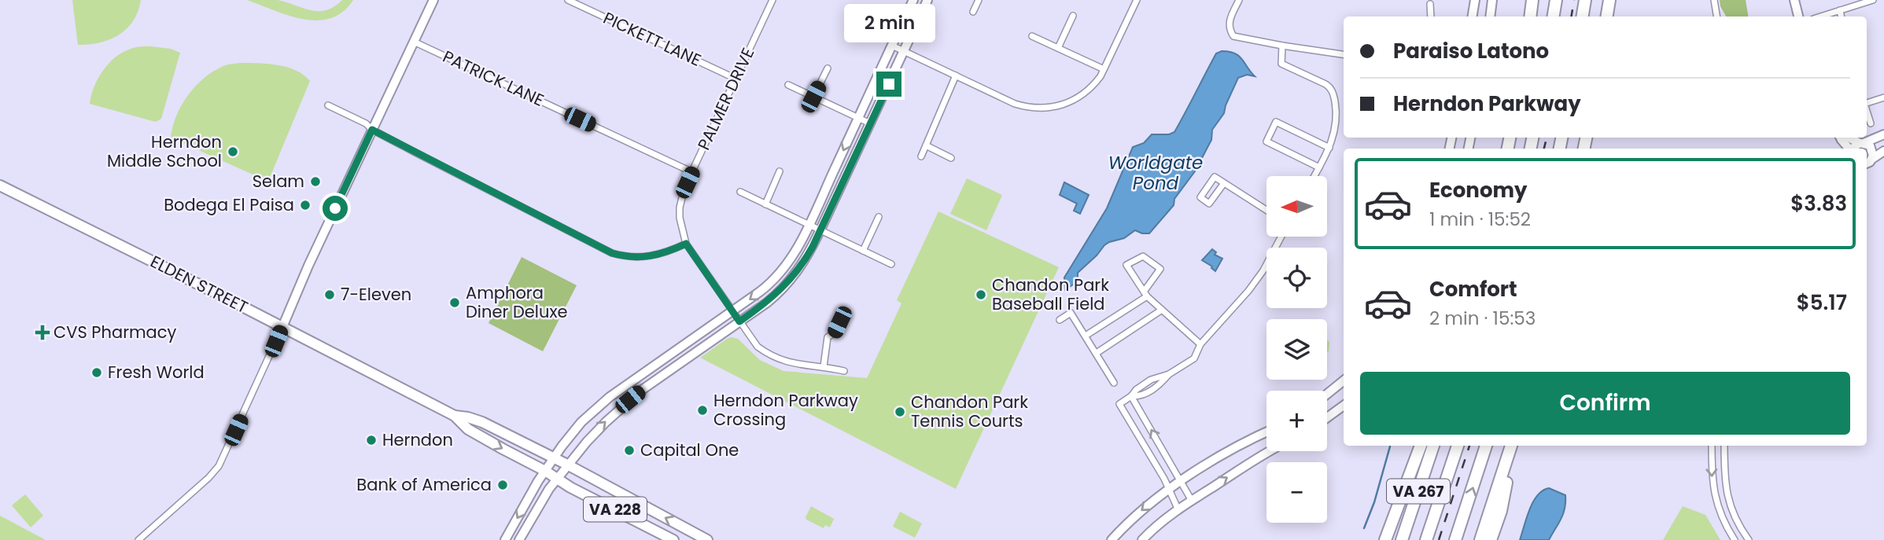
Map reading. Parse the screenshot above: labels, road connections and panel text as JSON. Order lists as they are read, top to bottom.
{
  "streets": {
    "highway": ["VA 267"],
    "main road": ["ELDEN STREET", "VA 228"],
    "street": ["PICKETT LANE", "PATRICK LANE", "PALMER DRIVE"]
  },
  "crossings": [
    ["PICKETT LANE", "PALMER DRIVE"],
    ["PATRICK LANE", "PALMER DRIVE"]
  ],
  "water": ["Worldgate Pond"],
  "places": {
    "other": [
      "Herndon Middle School",
      "Selam",
      "Bodega El Paisa",
      "7-Eleven",
      "Chandon Park Baseball Field",
      "Amphora Diner Deluxe",
      "Fresh World",
      "Herndon Parkway Crossing",
      "Chandon Park Tennis Courts",
      "Herndon",
      "Capital One",
      "Bank of America"
    ],
    "health": ["CVS Pharmacy"]
  },
  "north": "left",
  "page": {
    "bubble": "2 min",
    "banner": ["Paraiso Latono", "Herndon Parkway"],
    "list": [
      {
        "name": "Economy",
        "note": "1 min · 15:52",
        "value": "$3.83"
      },
      {
        "name": "Comfort",
        "note": "2 min · 15:53",
        "value": "$5.17"
      }
    ],
    "map_buttons": ["+", "−"],
    "buttons": "Confirm"
  }
}
